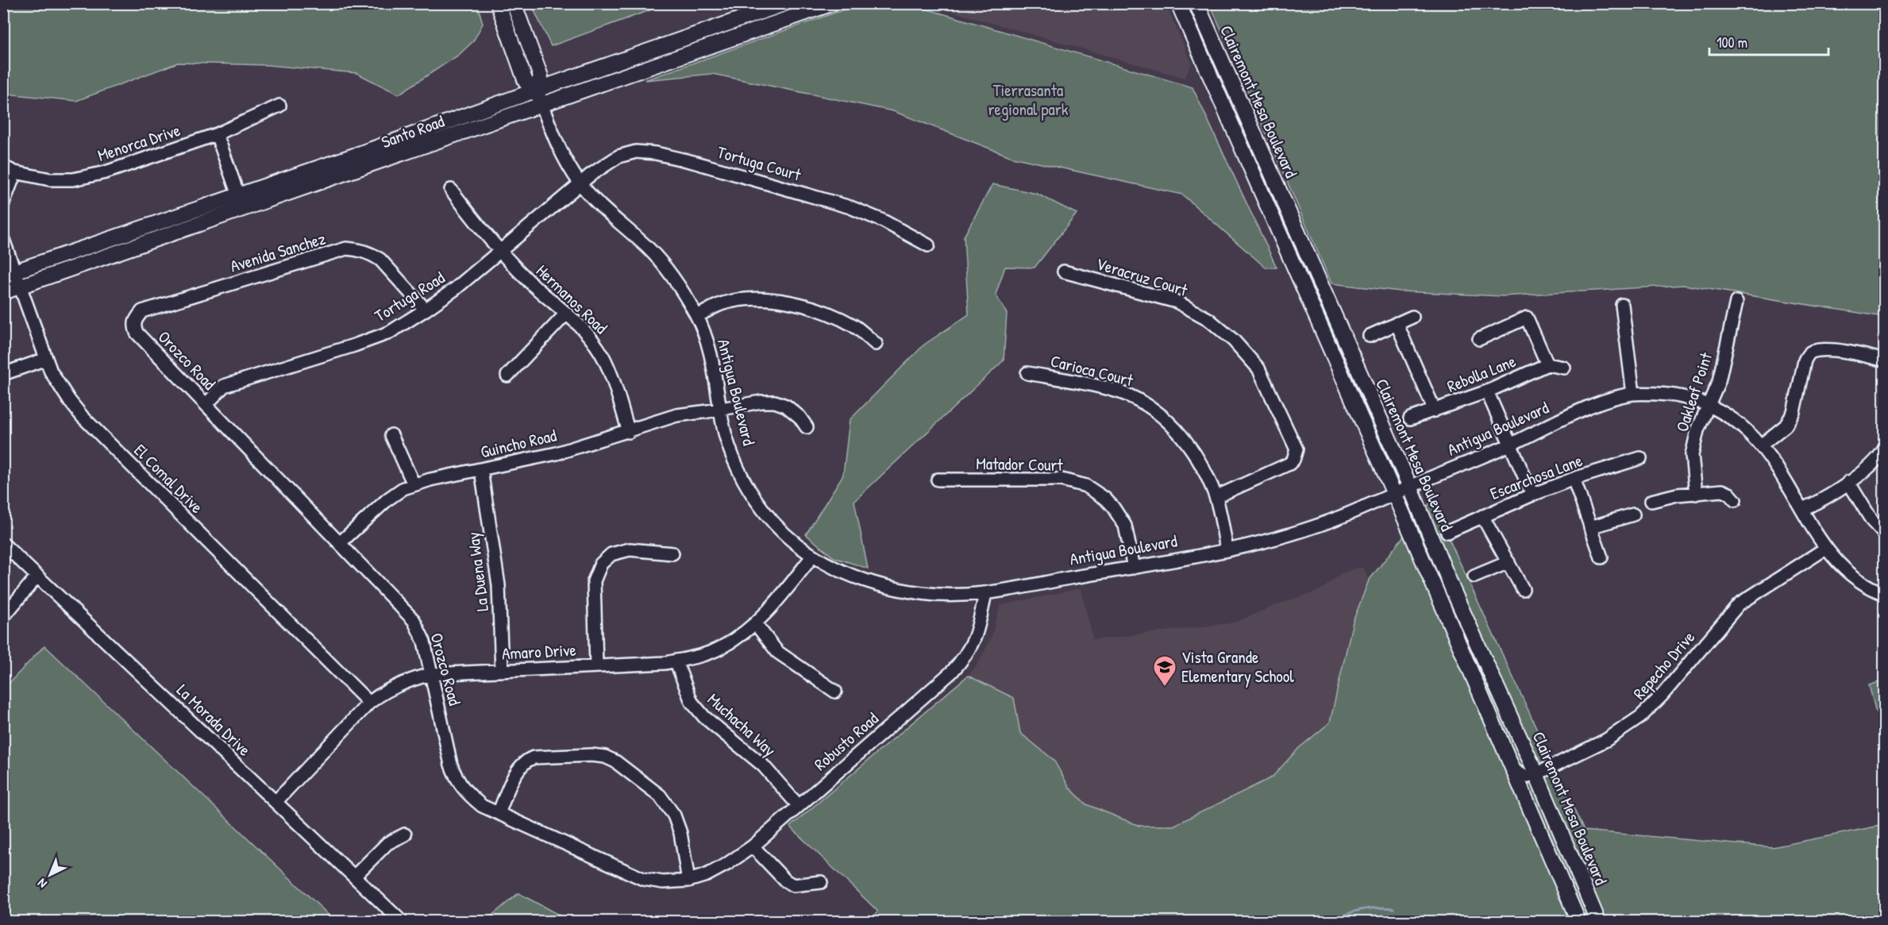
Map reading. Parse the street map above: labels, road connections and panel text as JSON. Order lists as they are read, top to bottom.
{
  "streets": {
    "main road": ["Clairemont Mesa Boulevard", "Santo Road", "Antigua Boulevard"],
    "street": [
      "Menorca Drive",
      "Tortuga Court",
      "Avenida Sanchez",
      "Veracruz Court",
      "Tortuga Road",
      "Hermanos Road",
      "Orozco Road",
      "Carioca Court",
      "Rebolla Lane",
      "Oakleaf Point",
      "Guincho Road",
      "Matador Court",
      "Escarchosa Lane",
      "El Comal Drive",
      "La Duena Way",
      "Amaro Drive",
      "Repecho Drive",
      "La Morada Drive",
      "Muchacha Way",
      "Robusto Road"
    ]
  },
  "crossings": [
    ["Clairemont Mesa Boulevard", "Antigua Boulevard"],
    ["Clairemont Mesa Boulevard", "Repecho Drive"],
    ["Santo Road", "Antigua Boulevard"],
    ["Santo Road", "El Comal Drive"],
    ["Tortuga Court", "Tortuga Road"],
    ["Tortuga Court", "Antigua Boulevard"],
    ["Avenida Sanchez", "Tortuga Road"],
    ["Avenida Sanchez", "Orozco Road"],
    ["Veracruz Court", "Carioca Court"],
    ["Tortuga Road", "Hermanos Road"],
    ["Tortuga Road", "Orozco Road"],
    ["Tortuga Road", "Antigua Boulevard"],
    ["Hermanos Road", "Guincho Road"],
    ["Orozco Road", "Guincho Road"],
    ["Orozco Road", "Amaro Drive"],
    ["Orozco Road", "Robusto Road"],
    ["Carioca Court", "Antigua Boulevard"],
    ["Antigua Boulevard", "Oakleaf Point"],
    ["Antigua Boulevard", "Guincho Road"],
    ["Antigua Boulevard", "Matador Court"],
    ["Antigua Boulevard", "Amaro Drive"],
    ["Antigua Boulevard", "Repecho Drive"],
    ["Antigua Boulevard", "Robusto Road"],
    ["Guincho Road", "La Duena Way"],
    ["El Comal Drive", "Amaro Drive"],
    ["La Duena Way", "Amaro Drive"],
    ["Amaro Drive", "La Morada Drive"],
    ["Amaro Drive", "Muchacha Way"],
    ["Muchacha Way", "Robusto Road"]
  ],
  "parks": ["Tierrasanta regional park"],
  "places": {
    "school or university": ["Vista Grande Elementary School"]
  },
  "scale_bar": "100 m",
  "north": "bottom left"
}
